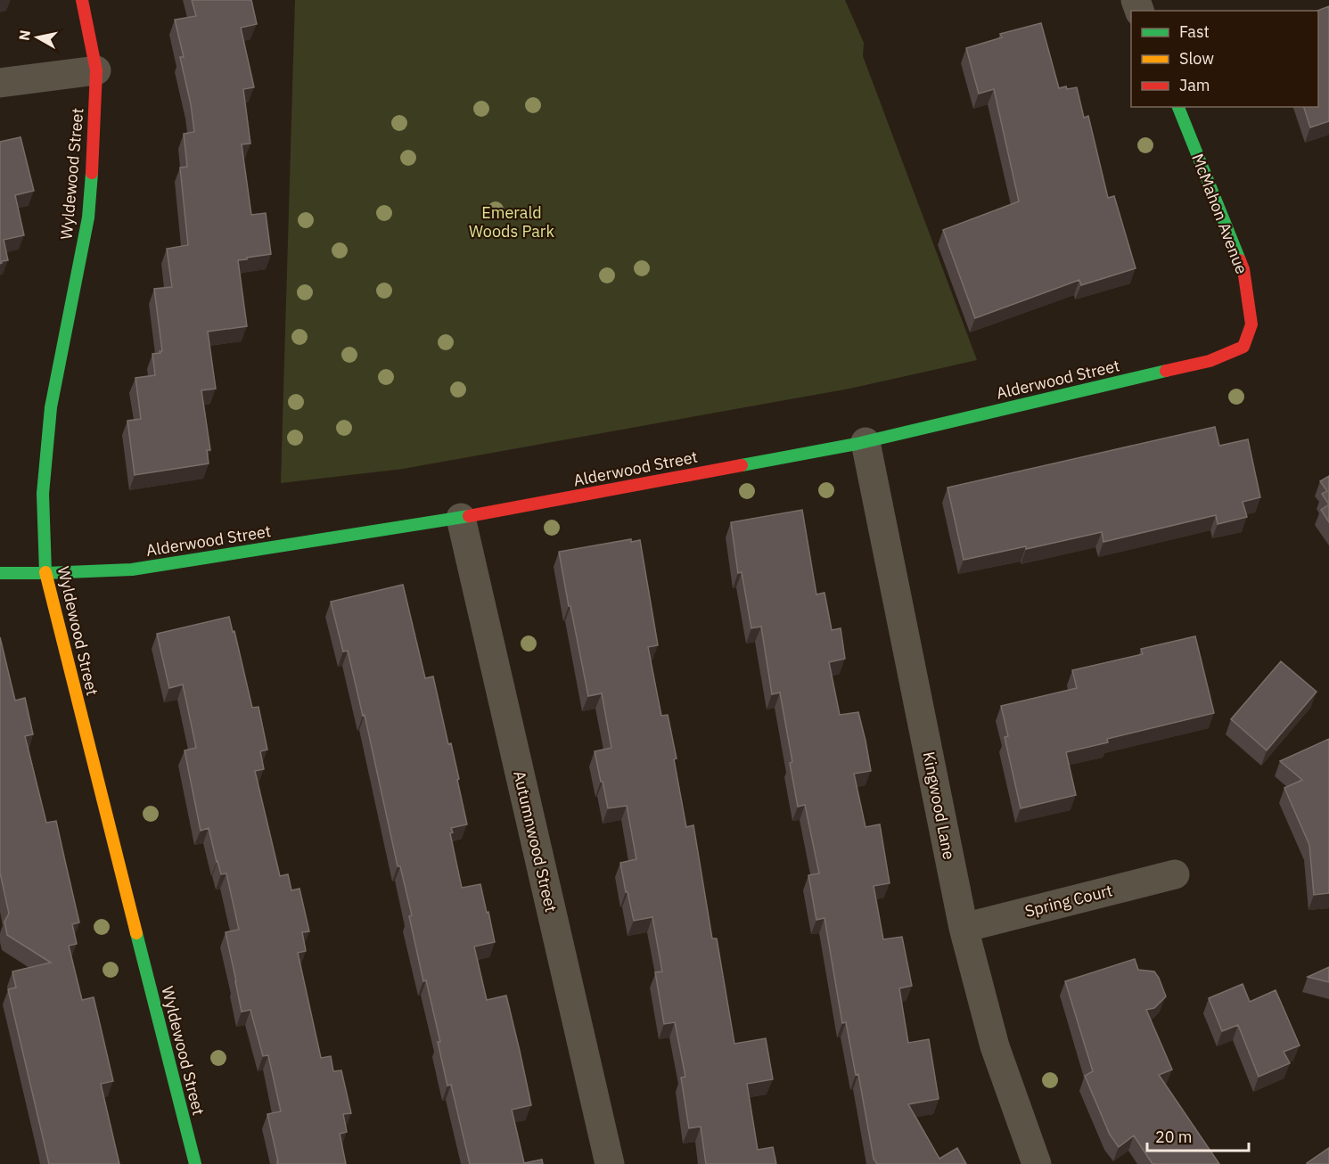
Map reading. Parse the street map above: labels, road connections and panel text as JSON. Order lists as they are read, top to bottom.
{
  "streets": {
    "street": [
      "Wyldewood Street",
      "McMahon Avenue",
      "Alderwood Street",
      "Kingwood Lane",
      "Autumnwood Street",
      "Spring Court"
    ]
  },
  "crossings": [
    ["Wyldewood Street", "Alderwood Street"],
    ["McMahon Avenue", "Alderwood Street"],
    ["Alderwood Street", "Kingwood Lane"],
    ["Alderwood Street", "Autumnwood Street"],
    ["Kingwood Lane", "Spring Court"]
  ],
  "parks": ["Emerald Woods Park"],
  "legend": ["Fast", "Slow", "Jam"],
  "scale_bar": "20 m",
  "north": "left"
}
